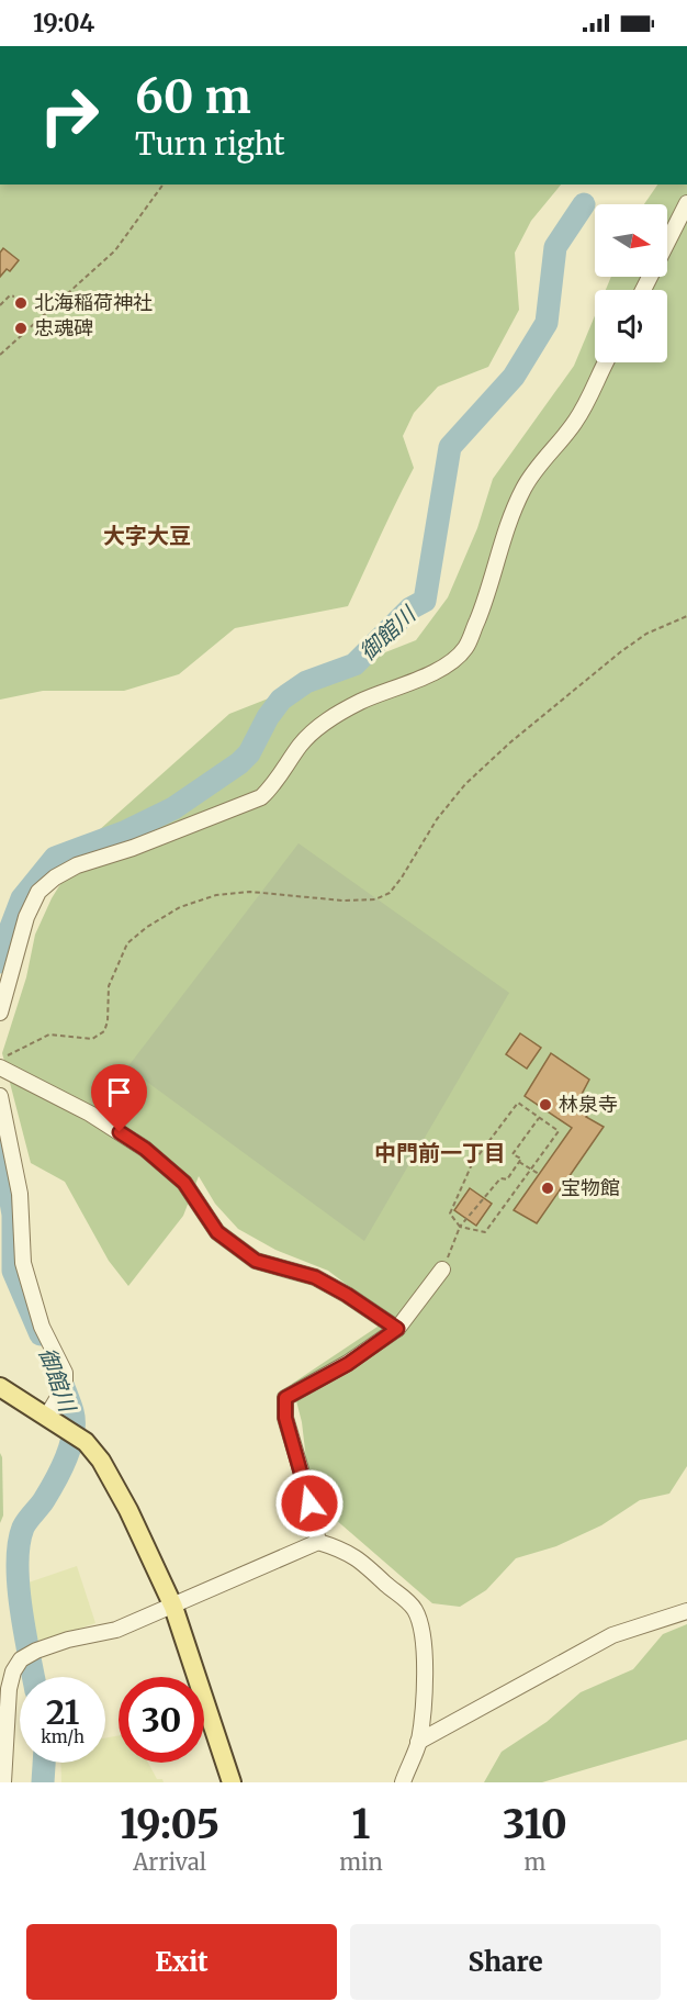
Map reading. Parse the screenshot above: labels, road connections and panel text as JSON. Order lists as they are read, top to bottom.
{
  "districts": ["大字大豆", "中門前一丁目"],
  "water": ["御館川"],
  "places": [
    "北海稲荷神社",
    "忠魂碑",
    "林泉寺",
    "宝物館"
  ],
  "north": "right",
  "page": {
    "status": "19:04",
    "turn": ["60 m", "Turn right"],
    "speed": "21 km/h",
    "limit": "30",
    "eta": [
      "19:05",
      "Arrival",
      "1",
      "min",
      "310",
      "m"
    ],
    "buttons": ["Exit", "Share"]
  }
}
